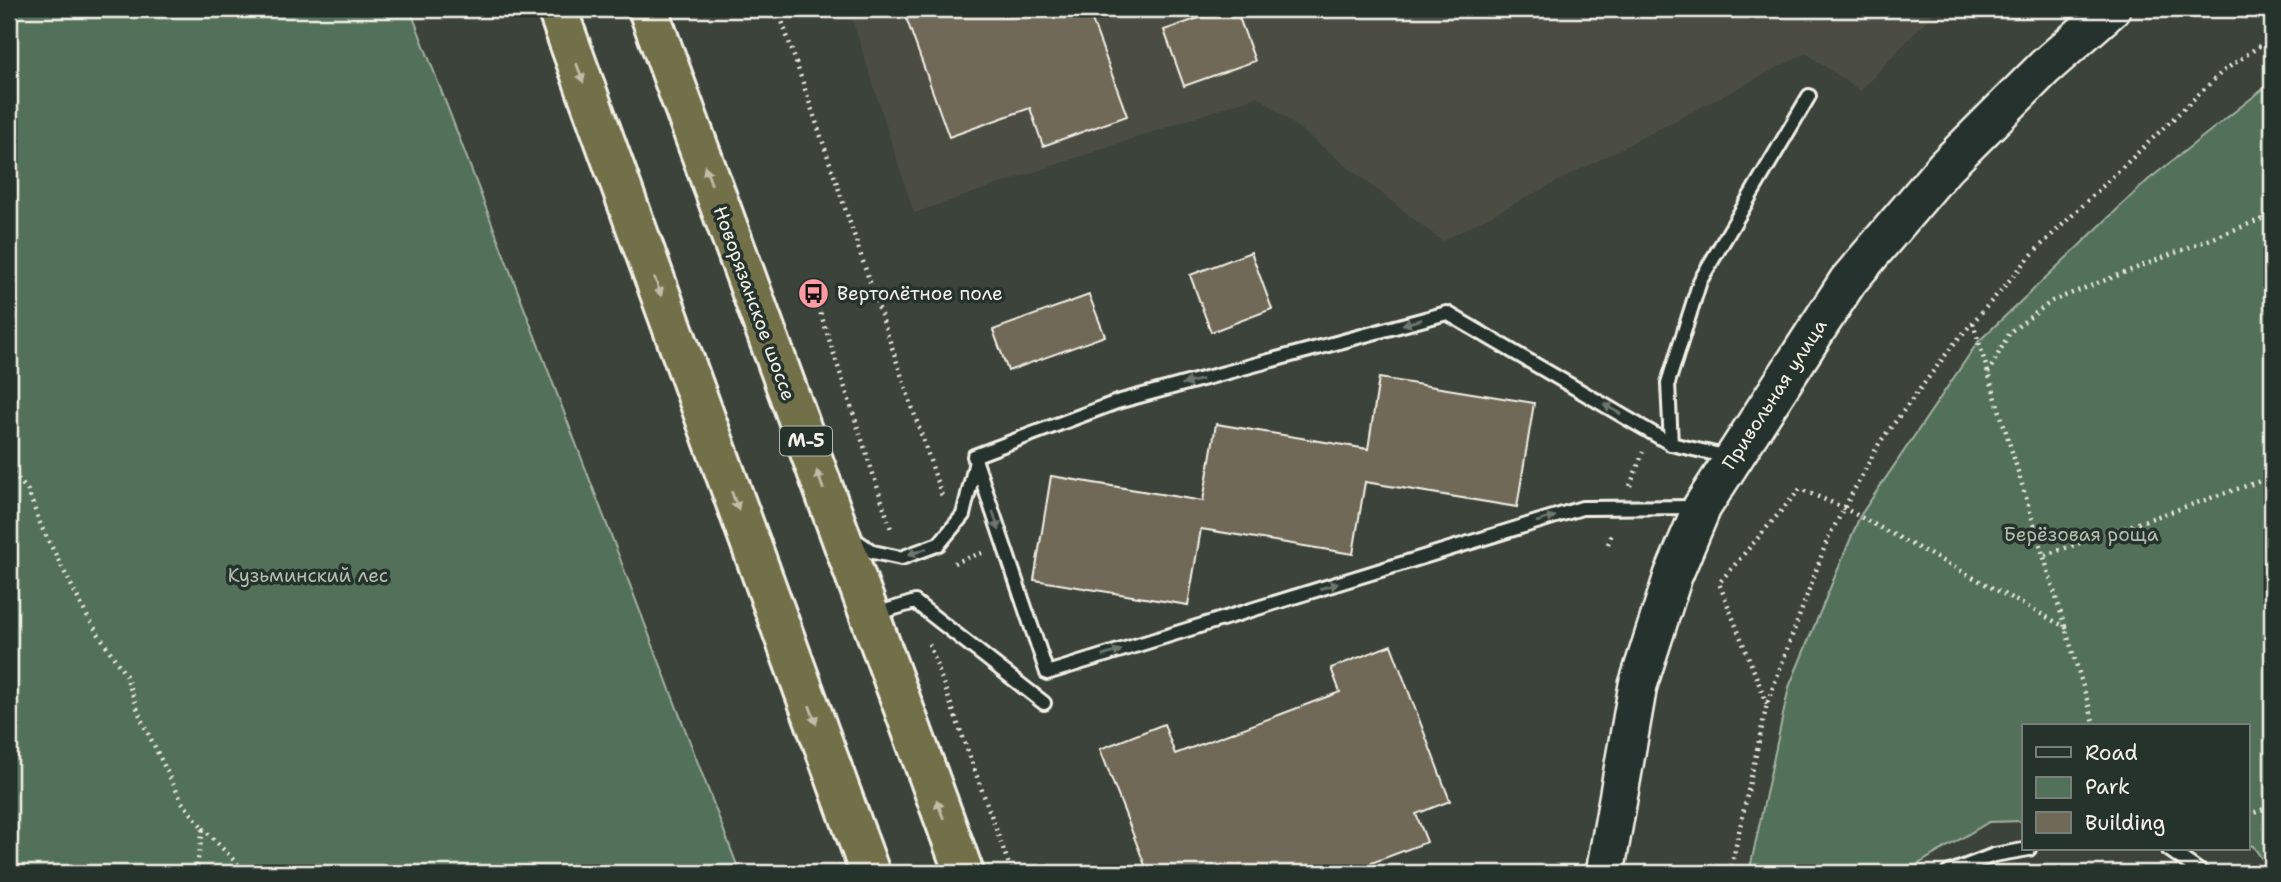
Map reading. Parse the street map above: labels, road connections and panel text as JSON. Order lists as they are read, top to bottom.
{
  "streets": {
    "highway": ["Новорязанское шоссе", "М-5"],
    "main road": ["Привольная улица"]
  },
  "parks": ["Берёзовая роща", "Кузьминский лес"],
  "places": {
    "bus stop": ["Вертолётное поле"]
  },
  "legend": ["Road", "Park", "Building"]
}
